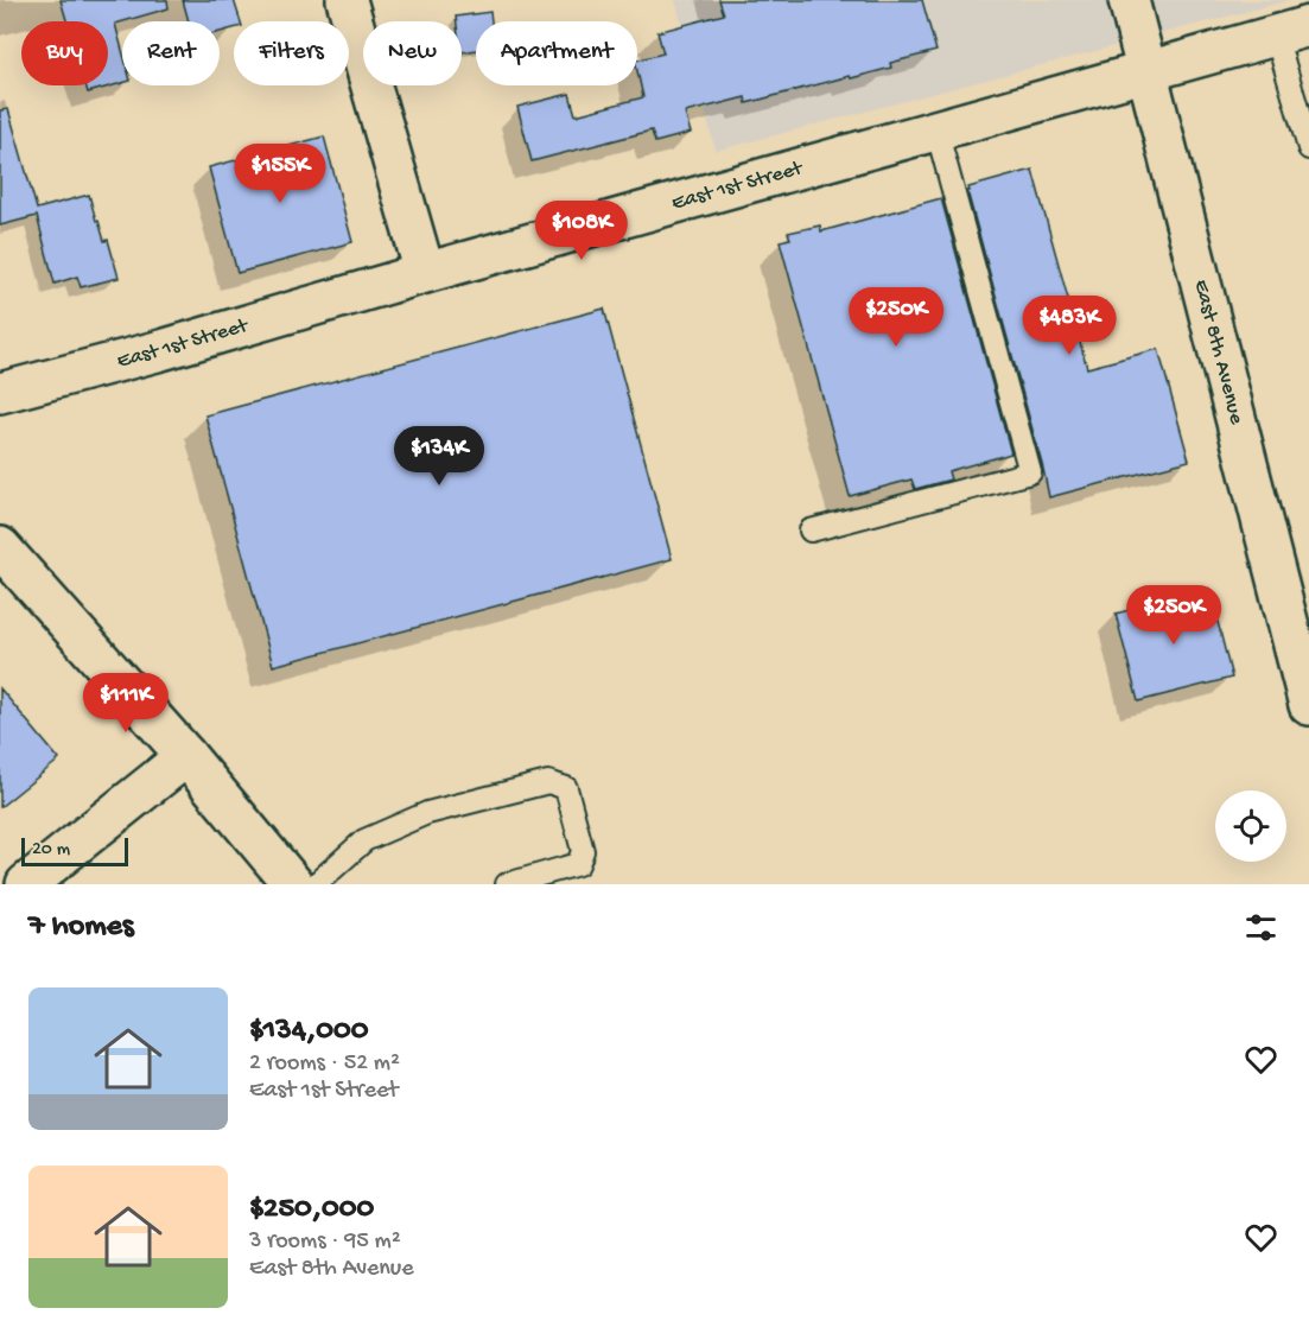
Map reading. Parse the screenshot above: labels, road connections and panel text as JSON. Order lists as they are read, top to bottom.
{
  "streets": {
    "street": ["East 1st Street", "East 8th Avenue"]
  },
  "crossings": [
    ["East 1st Street", "East 8th Avenue"]
  ],
  "scale_bar": "20 m",
  "page": {
    "chip": [
      "Buy",
      "Rent",
      "Filters",
      "New",
      "Apartment"
    ],
    "price": [
      "$155K",
      "$108K",
      "$250K",
      "$483K",
      "$134K",
      "$250K",
      "$111K"
    ],
    "scale": "20 m",
    "heading": "7 homes",
    "list": [
      {
        "name": "$134,000",
        "note": "2 rooms · 52 m² · East 1st Street"
      },
      {
        "name": "$250,000",
        "note": "3 rooms · 95 m² · East 8th Avenue"
      }
    ]
  }
}
